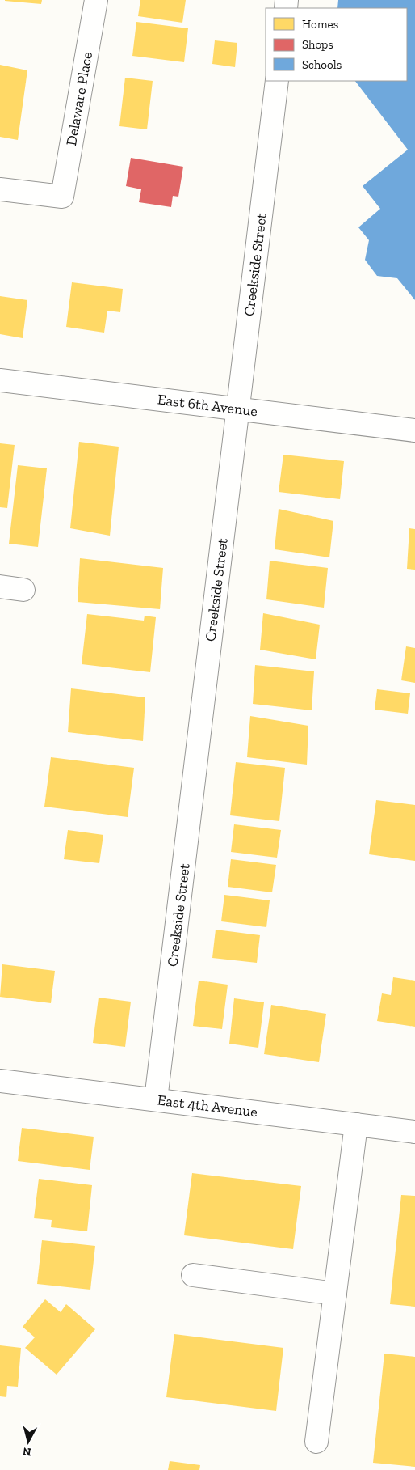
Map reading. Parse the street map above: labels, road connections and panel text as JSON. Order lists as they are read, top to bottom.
{
  "streets": {
    "street": [
      "Delaware Place",
      "Creekside Street",
      "East 6th Avenue",
      "East 4th Avenue"
    ]
  },
  "crossings": [
    ["Creekside Street", "East 6th Avenue"],
    ["Creekside Street", "East 4th Avenue"]
  ],
  "legend": ["Homes", "Shops", "Schools"],
  "north": "bottom"
}
